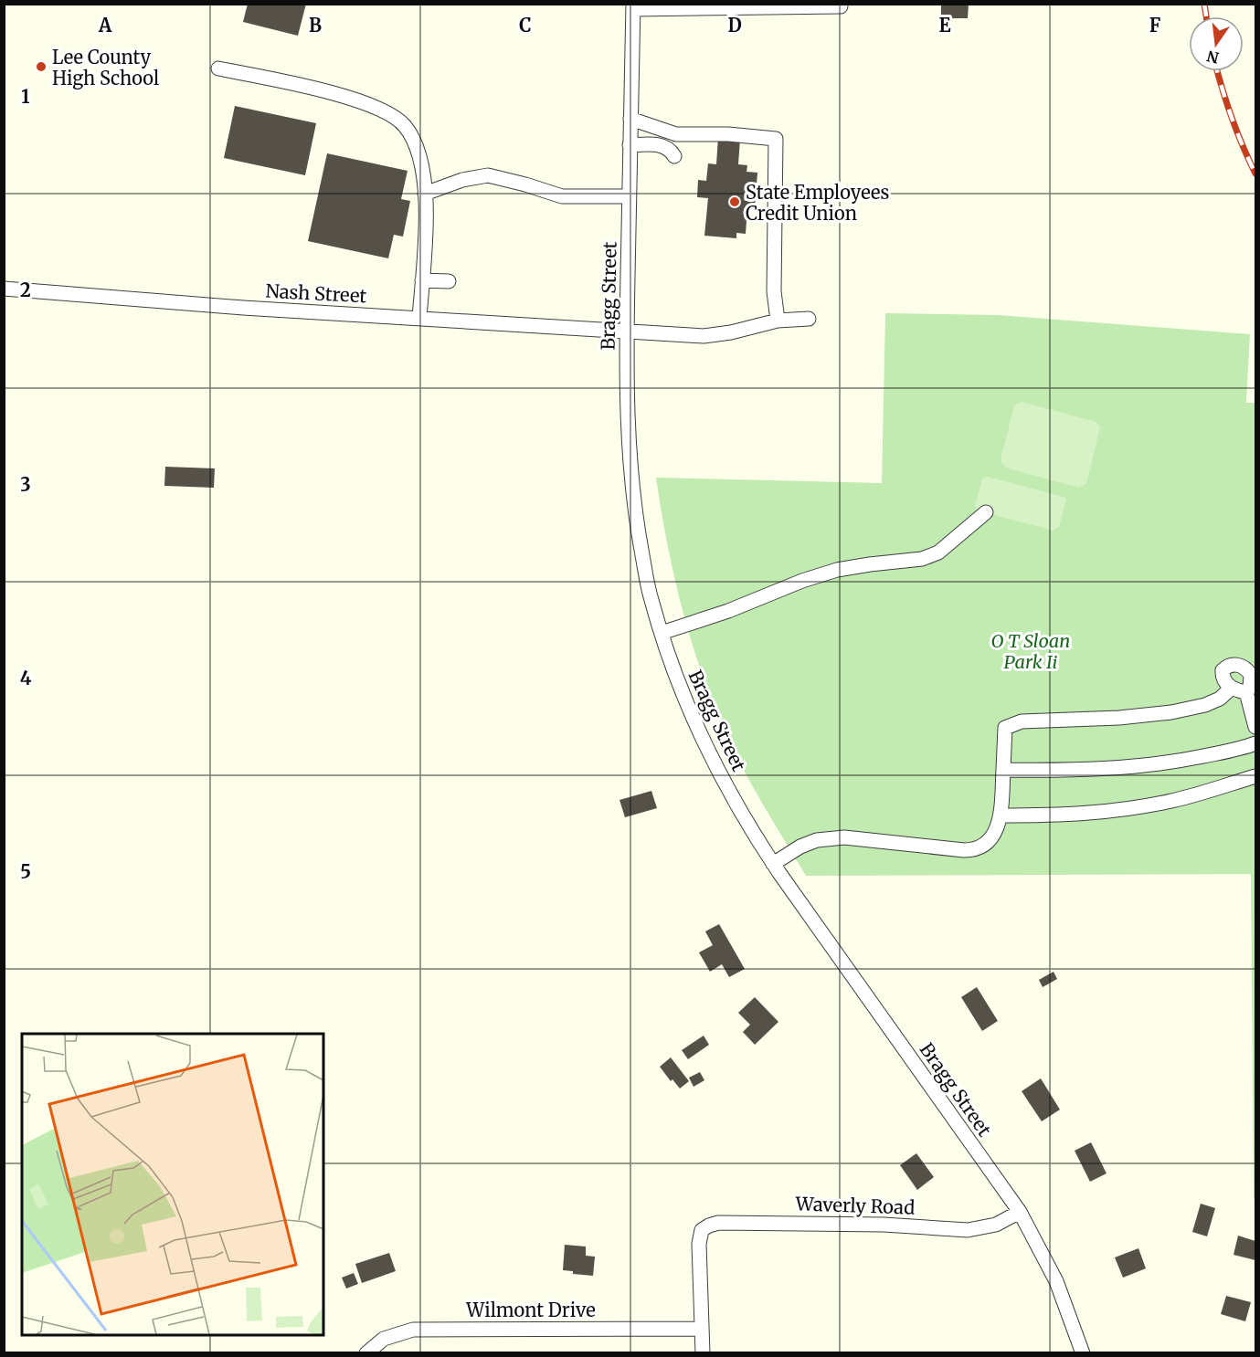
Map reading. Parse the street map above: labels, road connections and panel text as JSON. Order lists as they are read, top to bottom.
{
  "streets": {
    "street": [
      "Nash Street",
      "Bragg Street",
      "Waverly Road",
      "Wilmont Drive"
    ]
  },
  "crossings": [
    ["Nash Street", "Bragg Street"],
    ["Bragg Street", "Waverly Road"],
    ["Waverly Road", "Wilmont Drive"]
  ],
  "parks": ["O T Sloan Park Ii"],
  "places": ["Lee County High School", "State Employees Credit Union"],
  "north": "bottom",
  "grid": {
    "columns": [
      "A",
      "B",
      "C",
      "D",
      "E",
      "F"
    ],
    "rows": [
      "1",
      "2",
      "3",
      "4",
      "5"
    ]
  }
}
